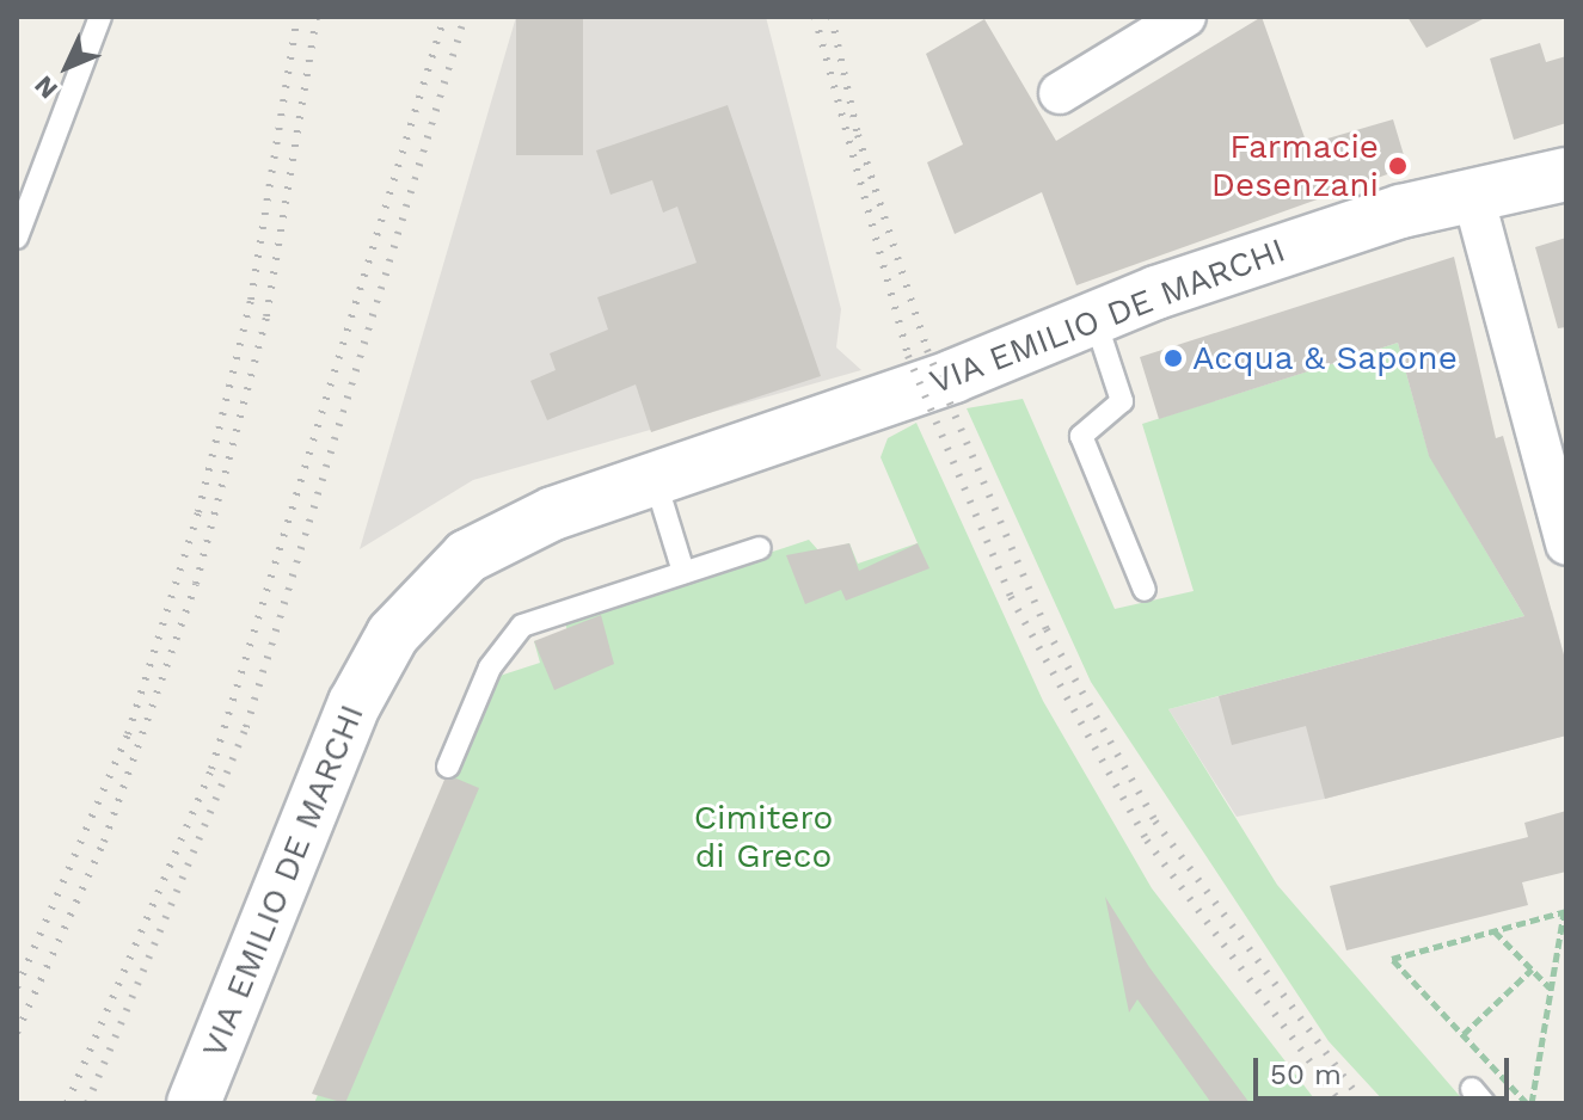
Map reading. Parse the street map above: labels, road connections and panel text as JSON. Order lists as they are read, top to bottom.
{
  "streets": {
    "street": ["VIA EMILIO DE MARCHI"]
  },
  "parks": ["Cimitero di Greco"],
  "places": ["Farmacie Desenzani", "Acqua & Sapone"],
  "scale_bar": "50 m",
  "north": "bottom left"
}
